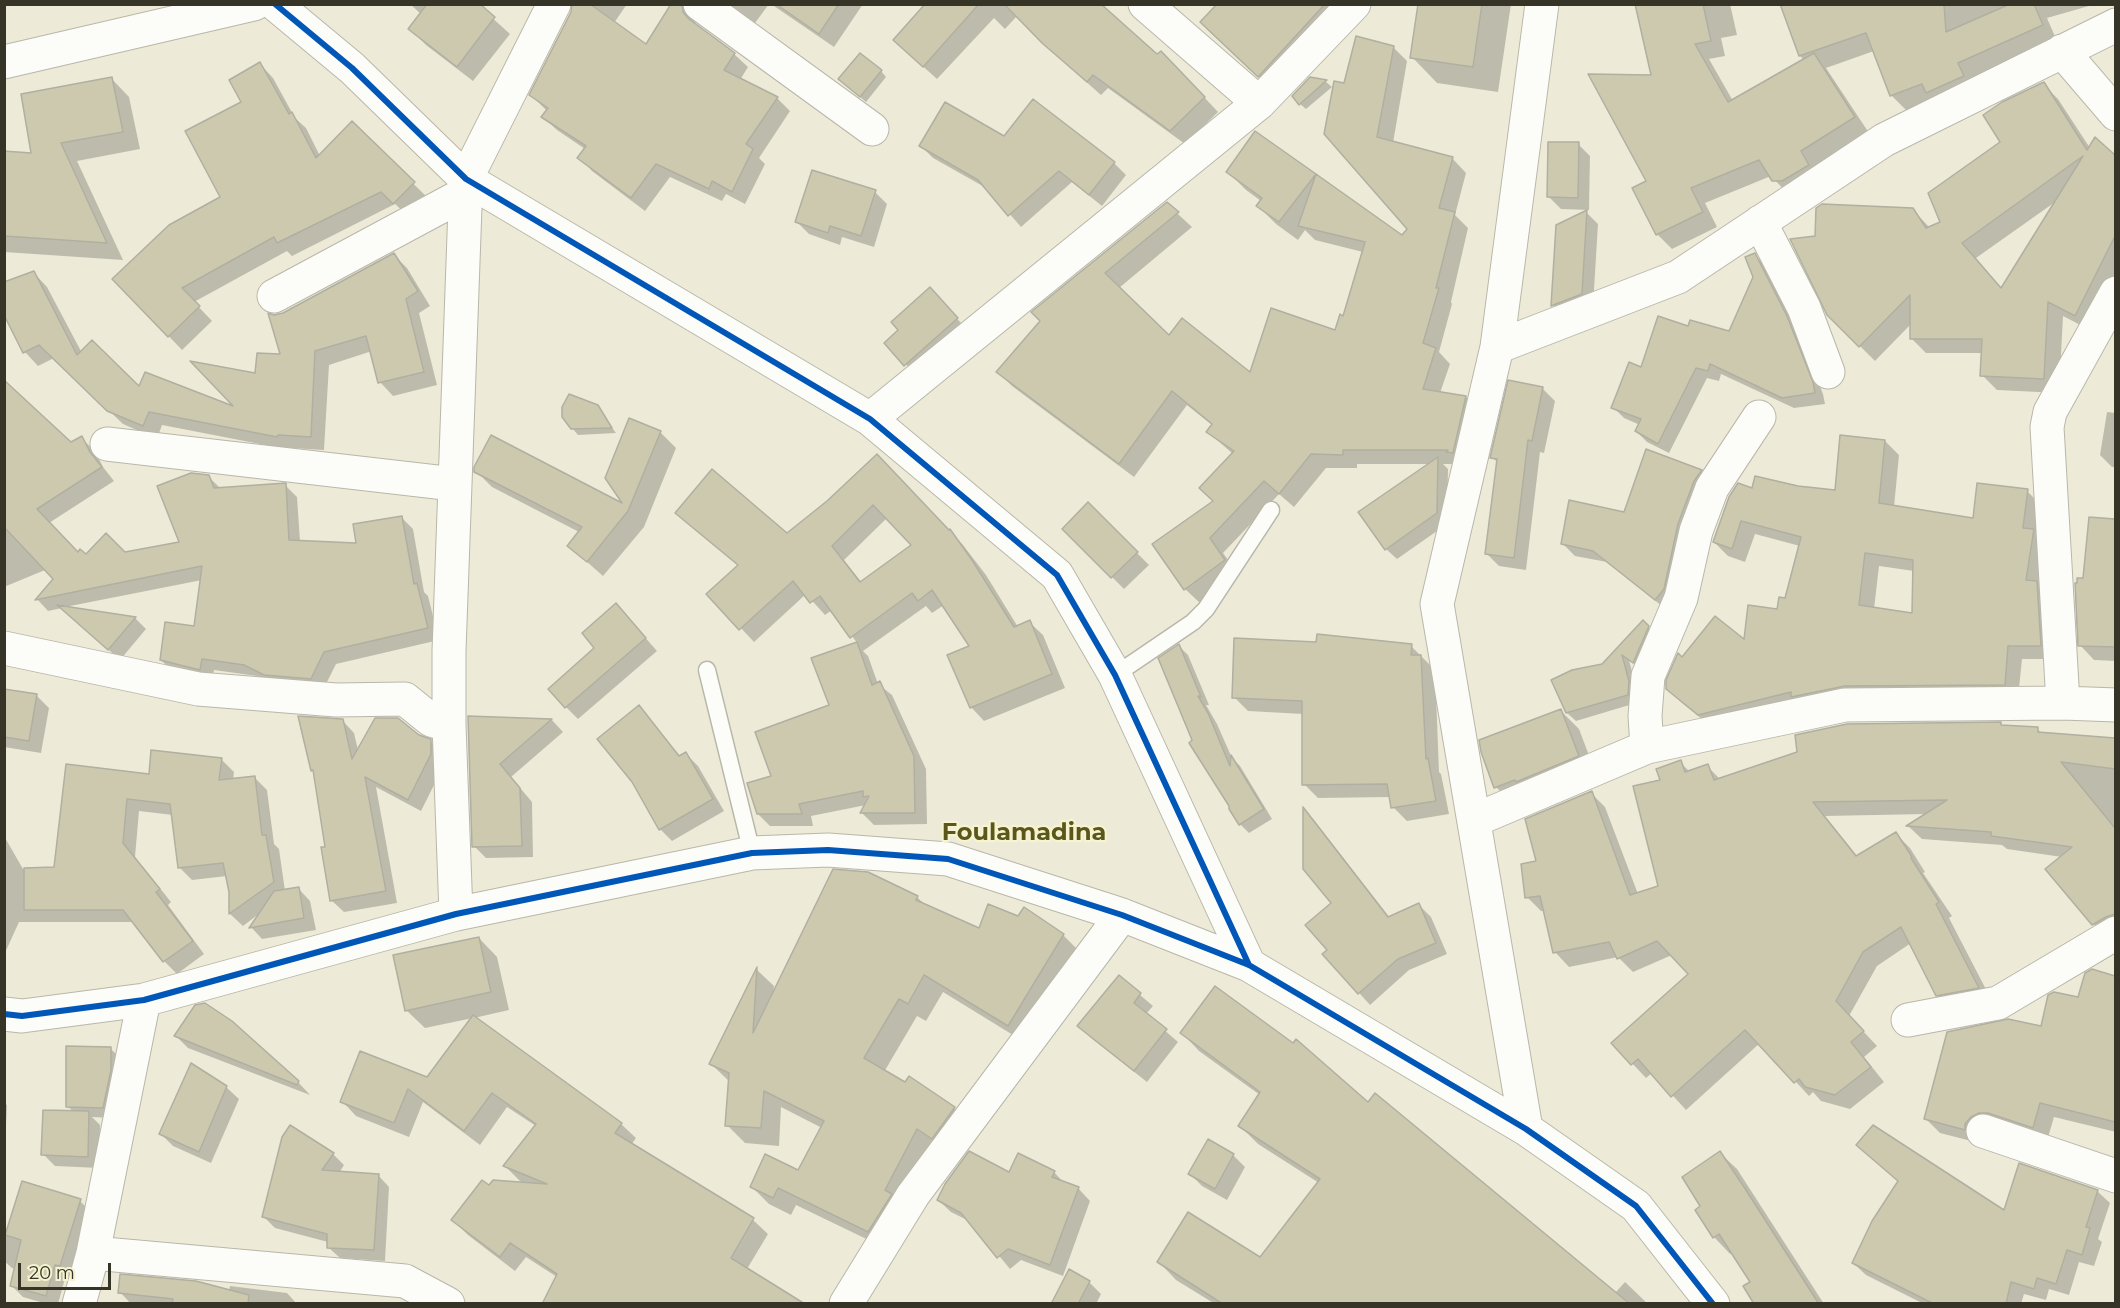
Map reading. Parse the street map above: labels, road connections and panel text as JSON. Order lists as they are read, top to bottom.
{
  "districts": ["Foulamadina"],
  "scale_bar": "20 m"
}
